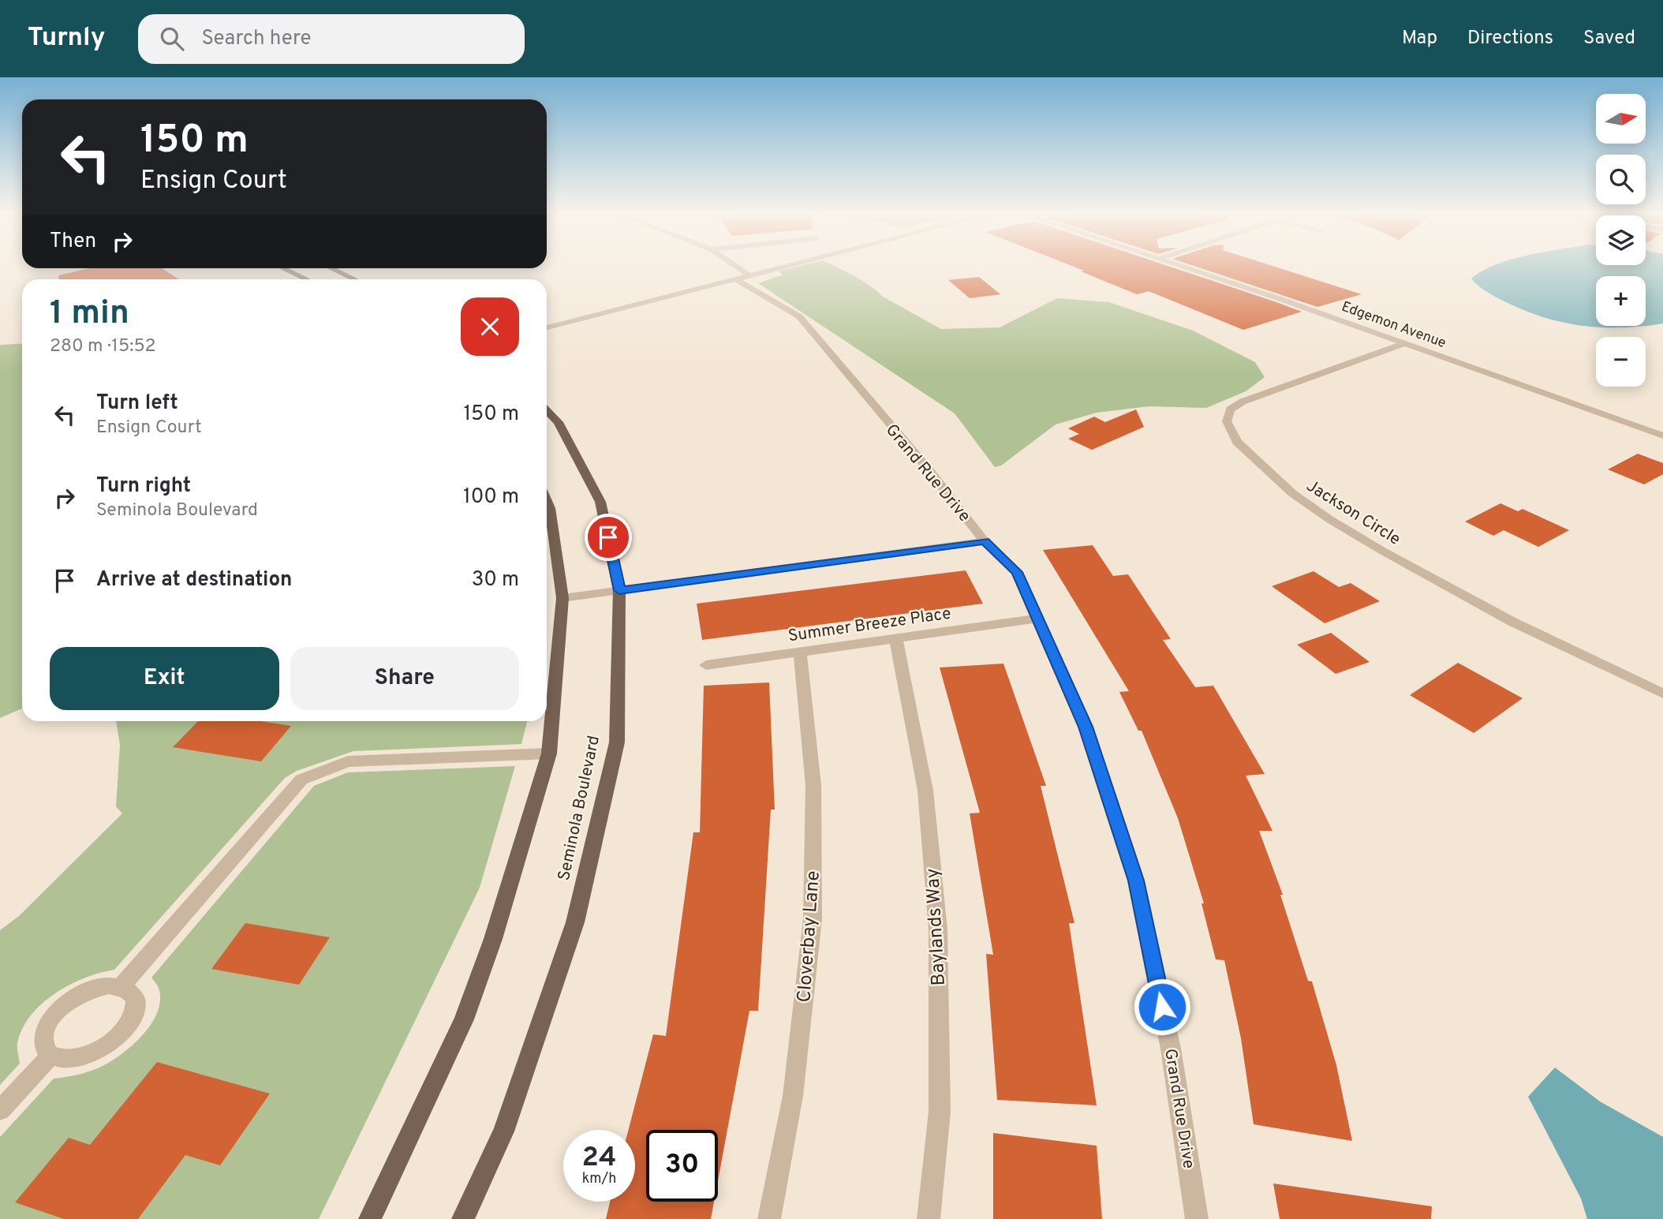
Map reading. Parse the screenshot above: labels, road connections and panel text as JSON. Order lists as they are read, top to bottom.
{
  "streets": {
    "main road": ["Seminola Boulevard"],
    "street": [
      "Edgemon Avenue",
      "Grand Rue Drive",
      "Jackson Circle",
      "Summer Breeze Place",
      "Baylands Way",
      "Cloverbay Lane"
    ]
  },
  "crossings": [
    ["Edgemon Avenue", "Jackson Circle"],
    ["Grand Rue Drive", "Summer Breeze Place"],
    ["Summer Breeze Place", "Baylands Way"],
    ["Summer Breeze Place", "Cloverbay Lane"]
  ],
  "north": "right",
  "page": {
    "header": "Turnly",
    "search": "Search here",
    "nav": ["Map", "Directions", "Saved"],
    "map_buttons": ["+", "−"],
    "turn": ["150 m", "Ensign Court"],
    "then": "Then",
    "heading": ["1 min", "280 m · 15:52"],
    "list": [
      {
        "name": "Turn left",
        "note": "Ensign Court",
        "value": "150 m"
      },
      {
        "name": "Turn right",
        "note": "Seminola Boulevard",
        "value": "100 m"
      },
      {
        "name": "Arrive at destination",
        "value": "30 m"
      }
    ],
    "buttons": ["Exit", "Share"],
    "speed": "24 km/h",
    "limit": "30"
  }
}
